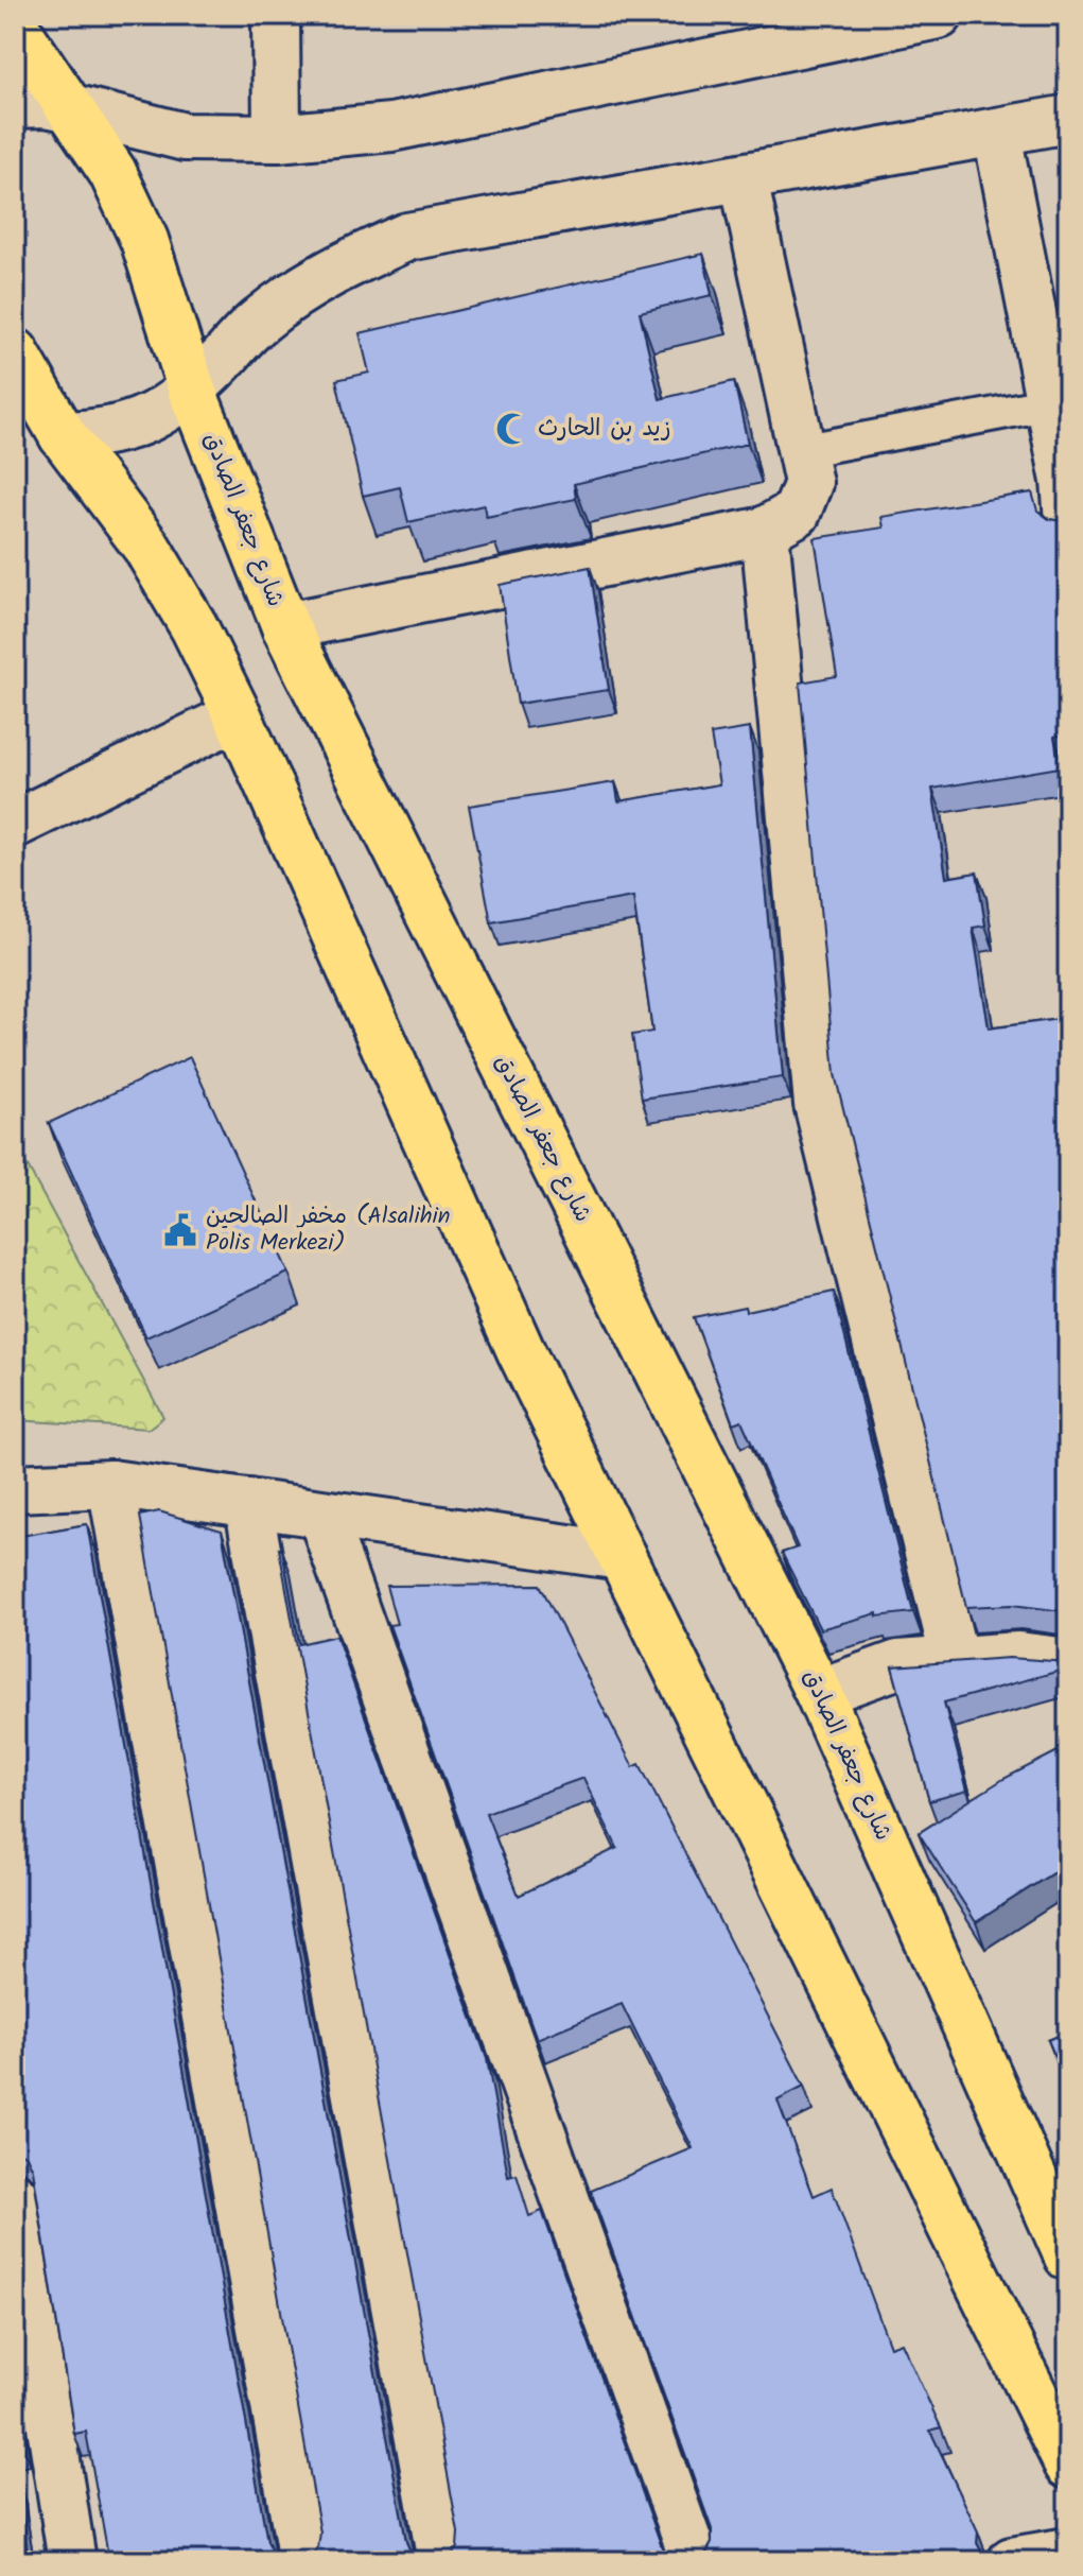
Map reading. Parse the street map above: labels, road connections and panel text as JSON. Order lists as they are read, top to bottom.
{
  "streets": {
    "main road": ["شارع جعفر الصادق"]
  },
  "places": {
    "mosque": ["زيد بن الحارث"],
    "public building": ["مخفر الصالحين (Alsalihin Polis Merkezi)"]
  }
}
